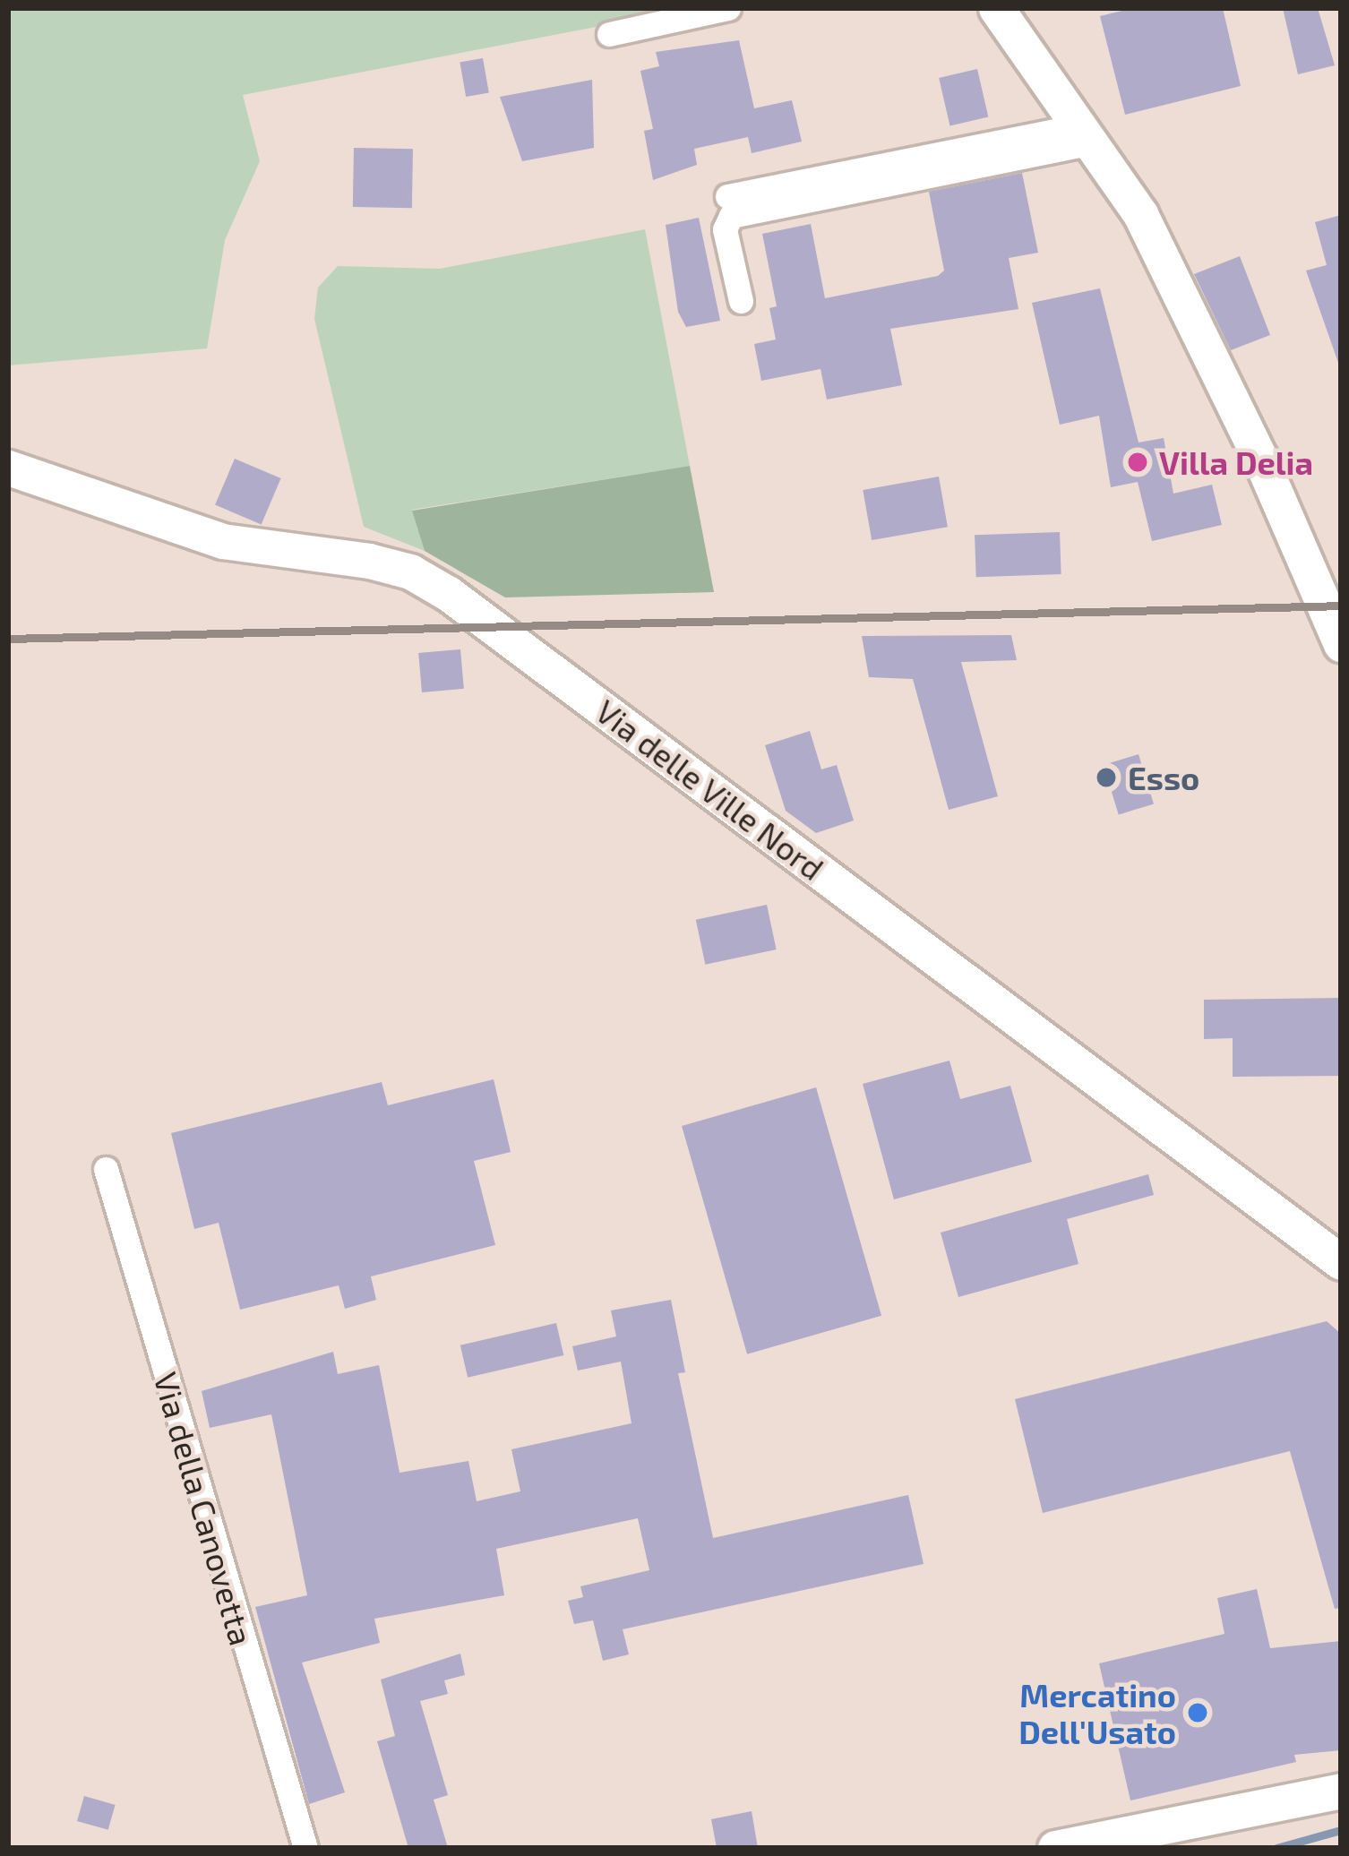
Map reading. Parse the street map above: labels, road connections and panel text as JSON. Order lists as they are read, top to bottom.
{
  "streets": {
    "street": ["Via delle Ville Nord", "Via della Canovetta"]
  },
  "places": ["Villa Delia", "Esso", "Mercatino Dell'Usato"]
}
